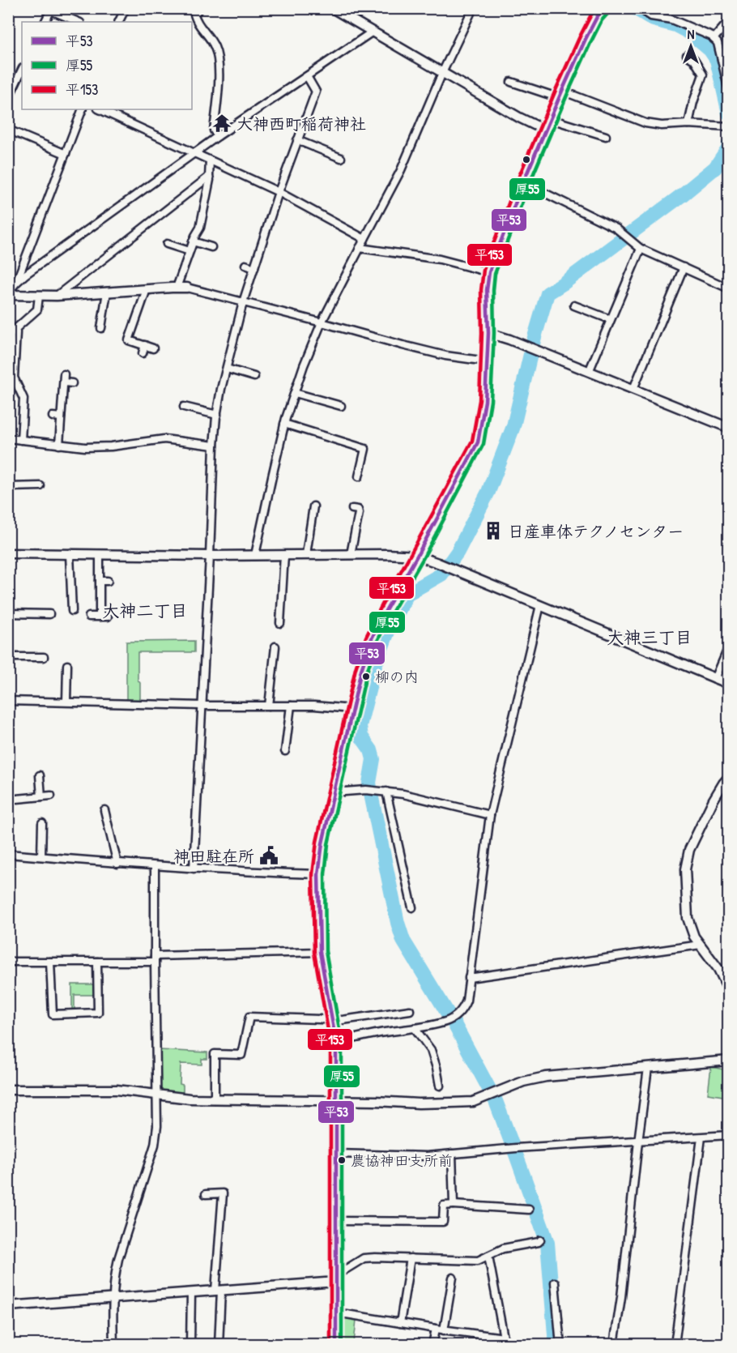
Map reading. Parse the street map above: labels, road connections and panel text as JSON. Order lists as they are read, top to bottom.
{
  "districts": ["大神二丁目", "大神三丁目"],
  "places": {
    "temple": ["大神西町稲荷神社"],
    "building": ["日産車体テクノセンター"],
    "other": ["柳の内", "農協神田支所前"],
    "public building": ["神田駐在所"]
  },
  "lines": ["transit line 平53", "transit line 平153", "transit line 厚55"],
  "legend": ["平53", "厚55", "平153"],
  "north": "top"
}
